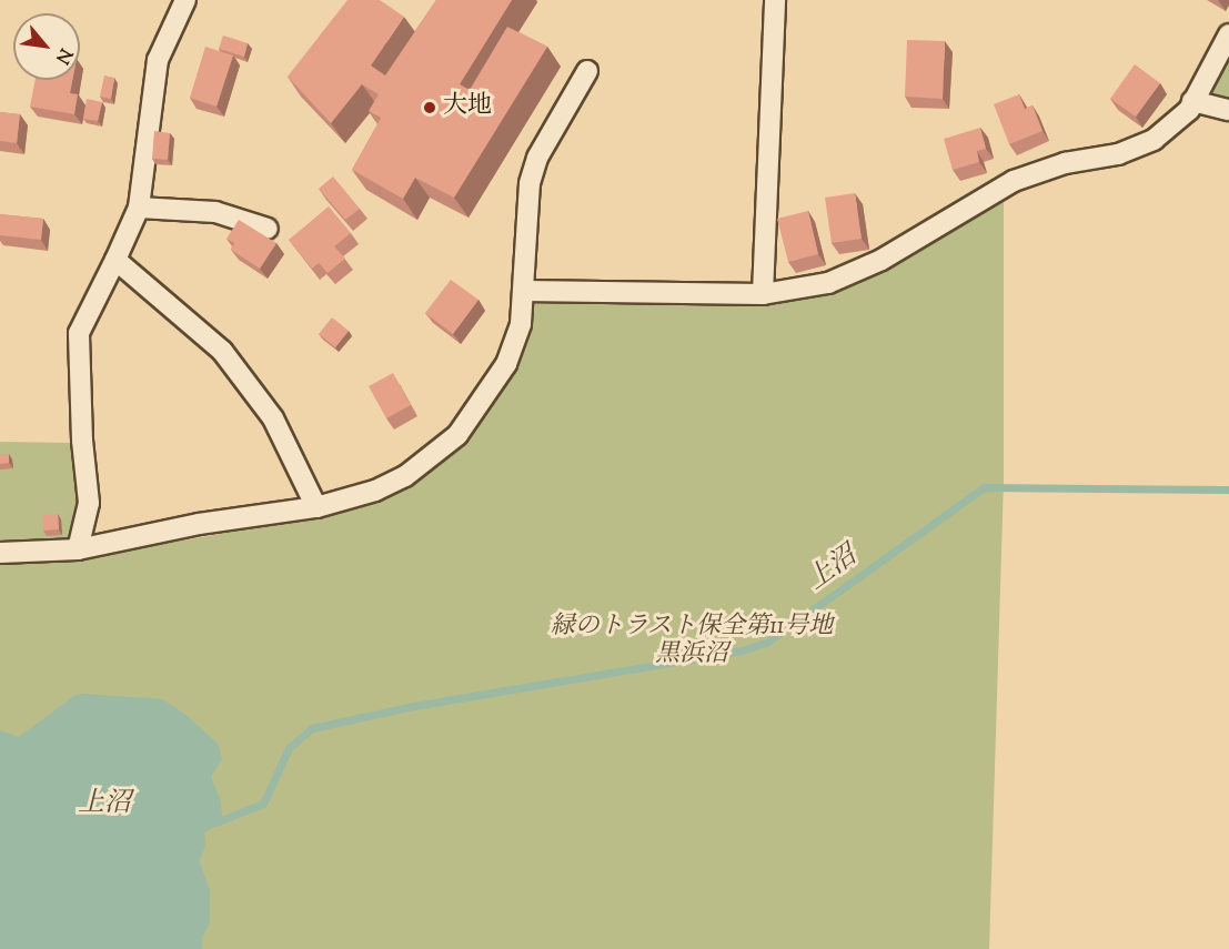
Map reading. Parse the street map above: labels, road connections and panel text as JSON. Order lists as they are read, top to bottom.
{
  "water": ["上沼"],
  "parks": ["緑のトラスト保全第11号地 黒浜沼"],
  "places": ["大地"],
  "north": "bottom right"
}
